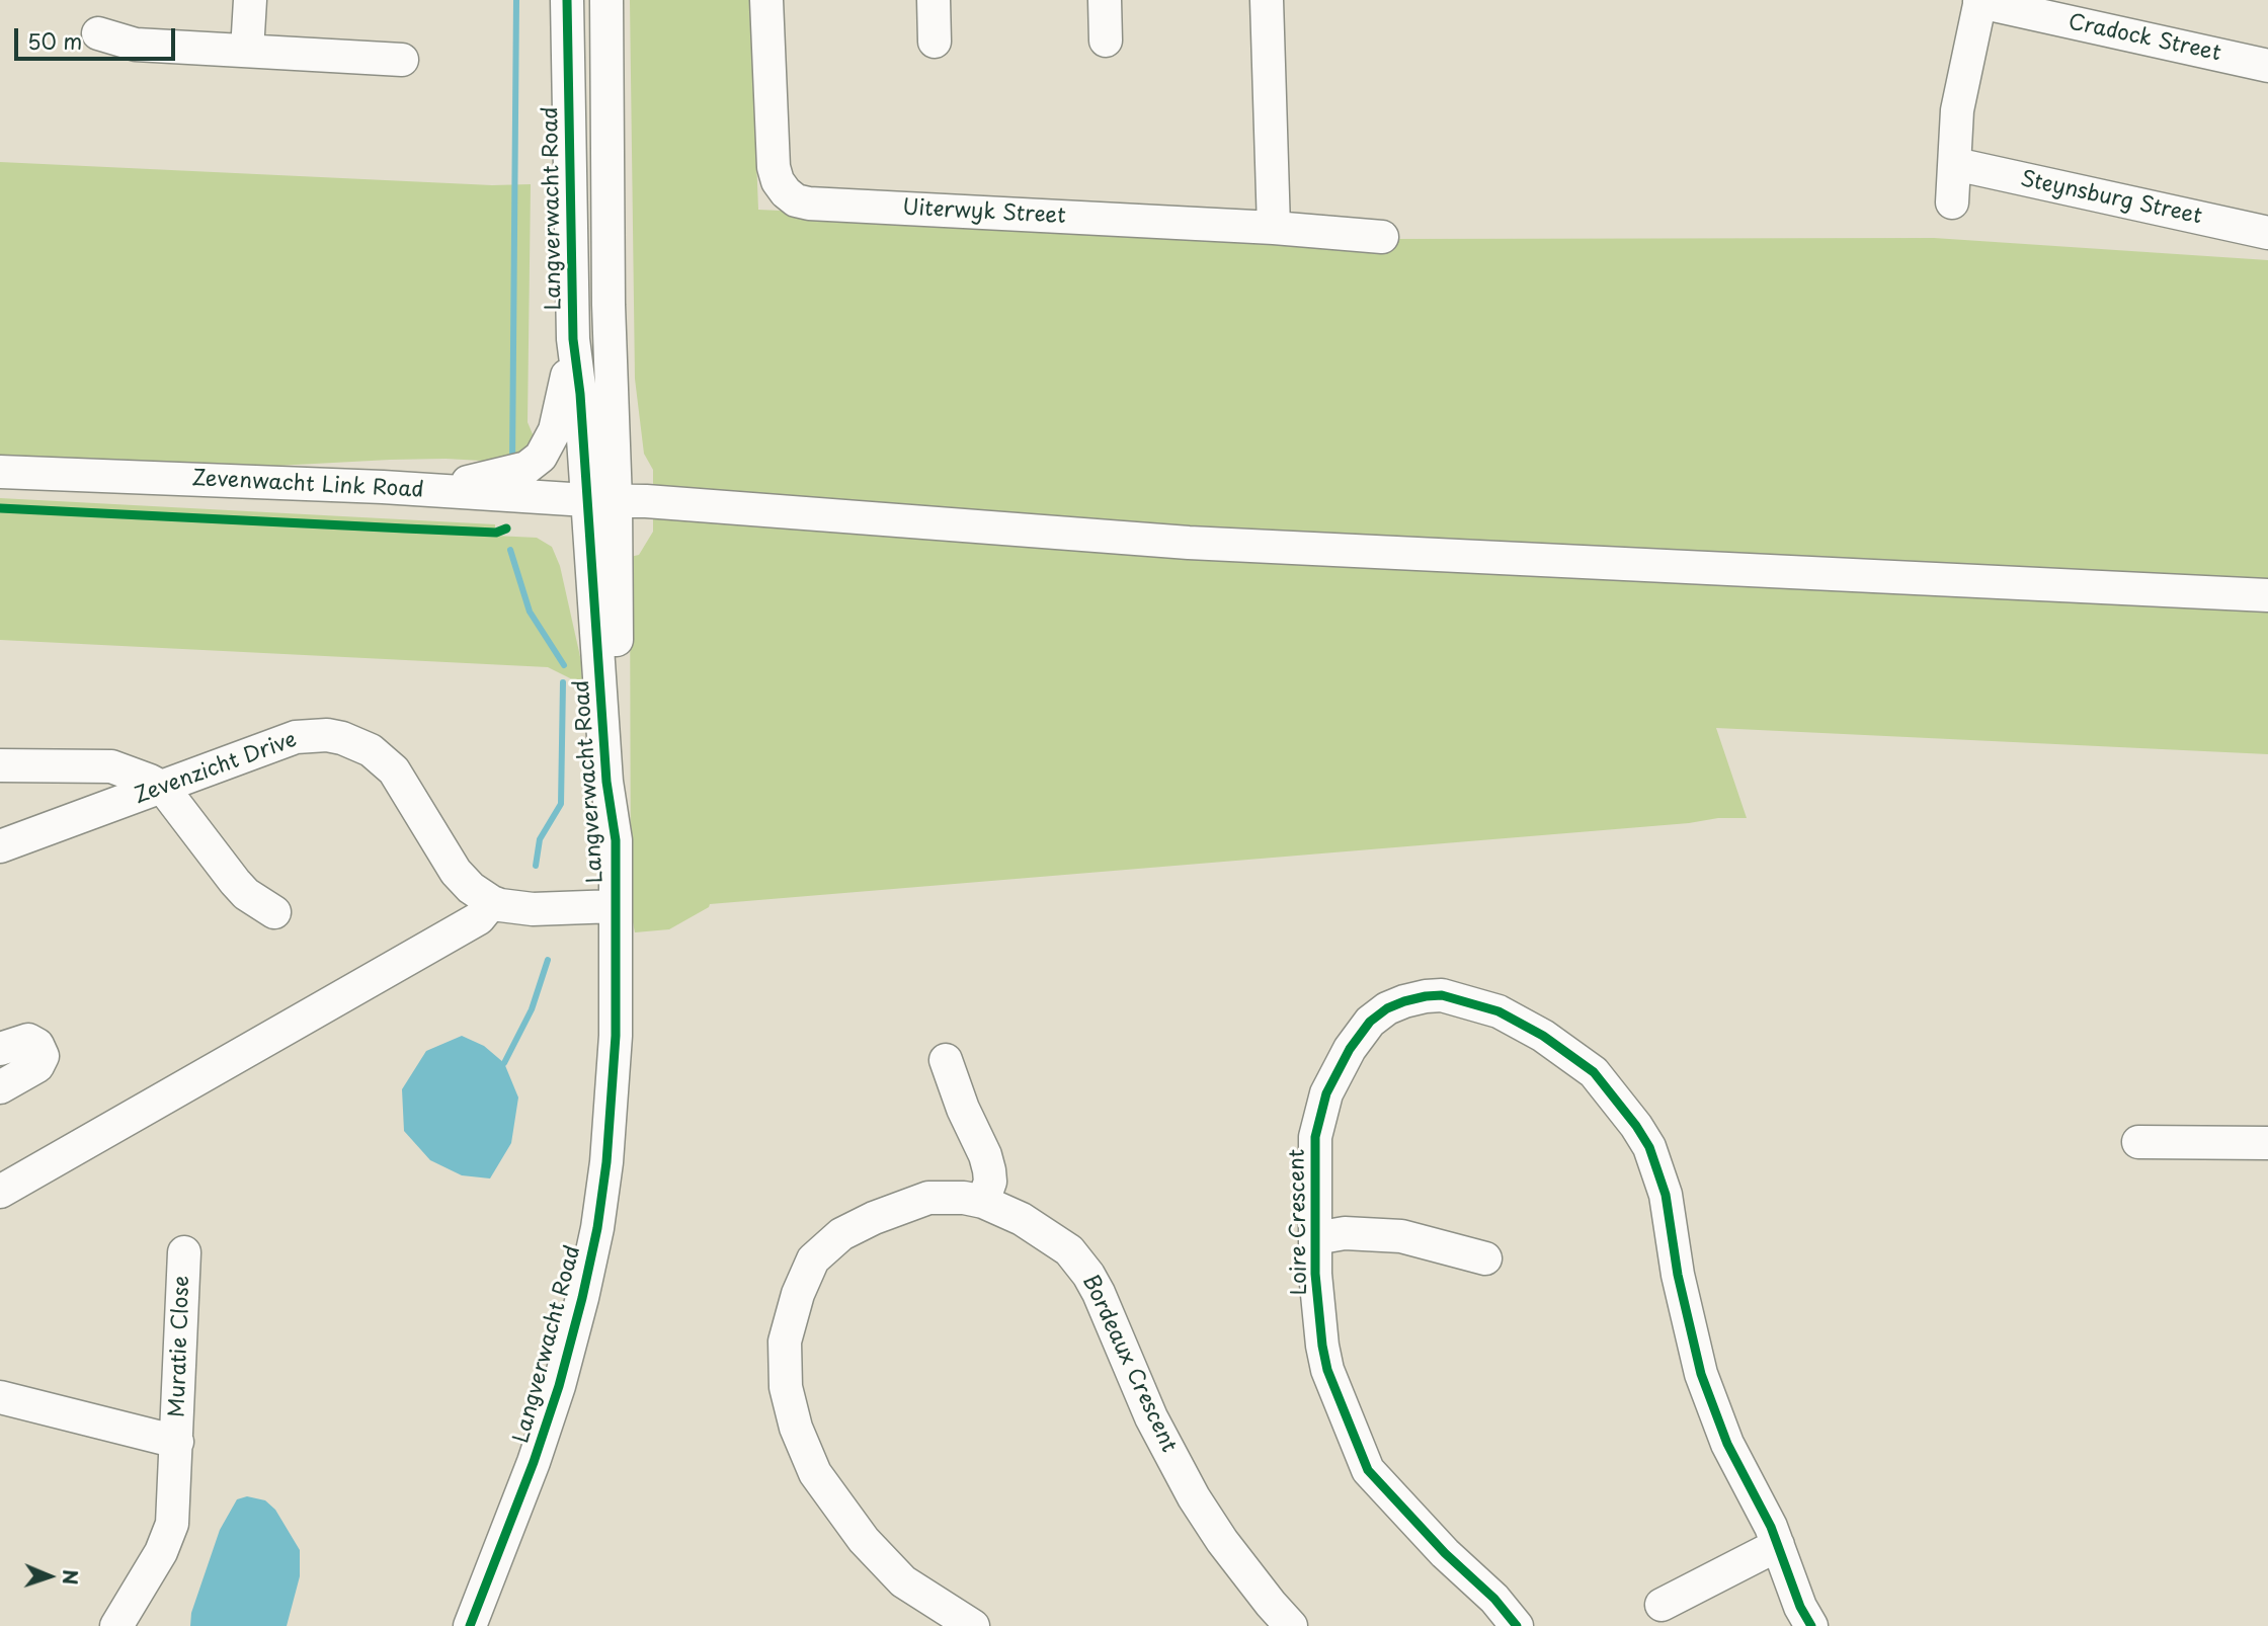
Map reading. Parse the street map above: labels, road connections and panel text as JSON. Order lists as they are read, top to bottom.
{
  "streets": {
    "street": [
      "Cradock Street",
      "Steynsburg Street",
      "Langverwacht Road",
      "Uiterwyk Street",
      "Zevenwacht Link Road",
      "Zevenzicht Drive",
      "Loire Crescent",
      "Muratie Close",
      "Bordeaux Crescent"
    ]
  },
  "crossings": [
    ["Langverwacht Road", "Zevenwacht Link Road"],
    ["Langverwacht Road", "Zevenzicht Drive"]
  ],
  "scale_bar": "50 m",
  "north": "right"
}
